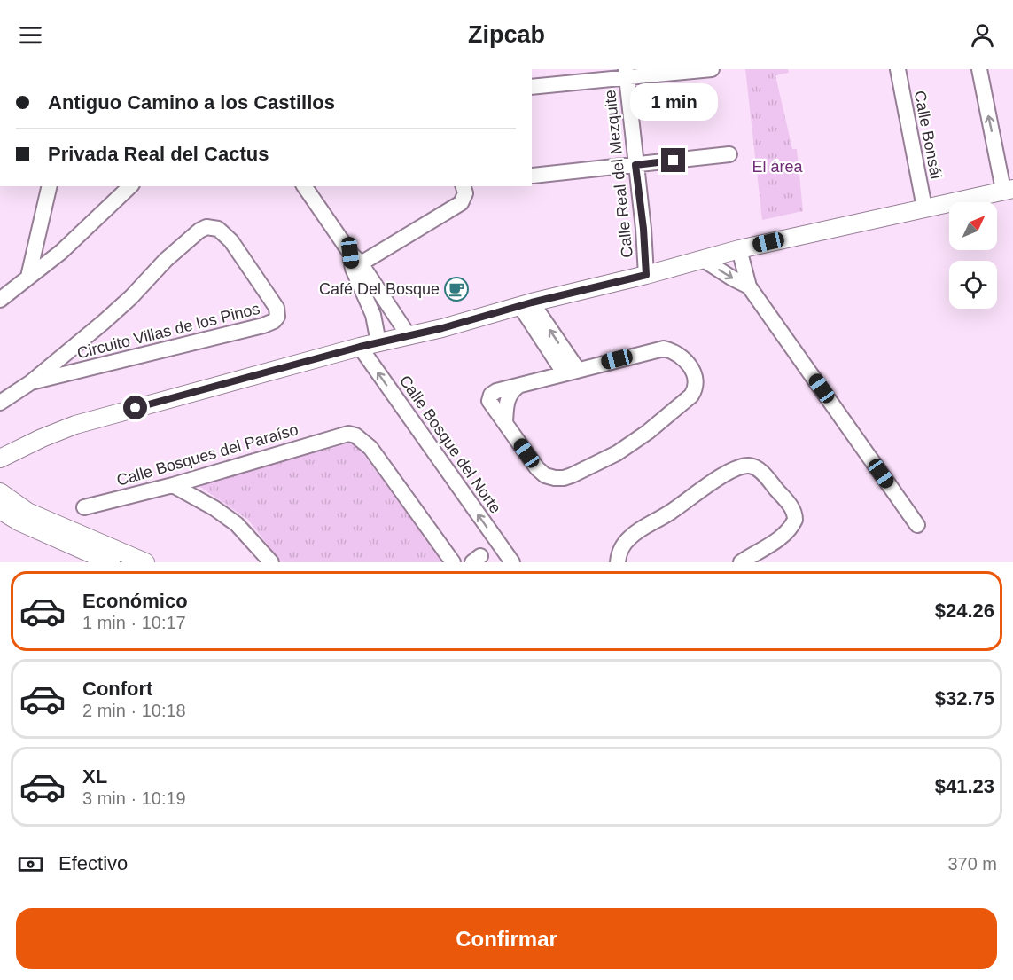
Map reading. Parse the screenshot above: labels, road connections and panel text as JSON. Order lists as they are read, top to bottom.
{
  "streets": {
    "street": [
      "Calle Bonsái",
      "Calle Real del Mezquite",
      "Circuito Villas de los Pinos",
      "Calle Bosque del Norte",
      "Calle Bosques del Paraíso"
    ]
  },
  "one_way": ["Calle Bosque del Norte"],
  "parks": ["El área"],
  "places": {
    "cafe": ["Café Del Bosque"]
  },
  "north": "top right",
  "page": {
    "header": "Zipcab",
    "banner": ["Antiguo Camino a los Castillos", "Privada Real del Cactus"],
    "bubble": "1 min",
    "list": [
      {
        "name": "Económico",
        "note": "1 min · 10:17",
        "value": "$24.26"
      },
      {
        "name": "Confort",
        "note": "2 min · 10:18",
        "value": "$32.75"
      },
      {
        "name": "XL",
        "note": "3 min · 10:19",
        "value": "$41.23"
      }
    ],
    "pay": ["Efectivo", "370 m"],
    "buttons": "Confirmar"
  }
}
